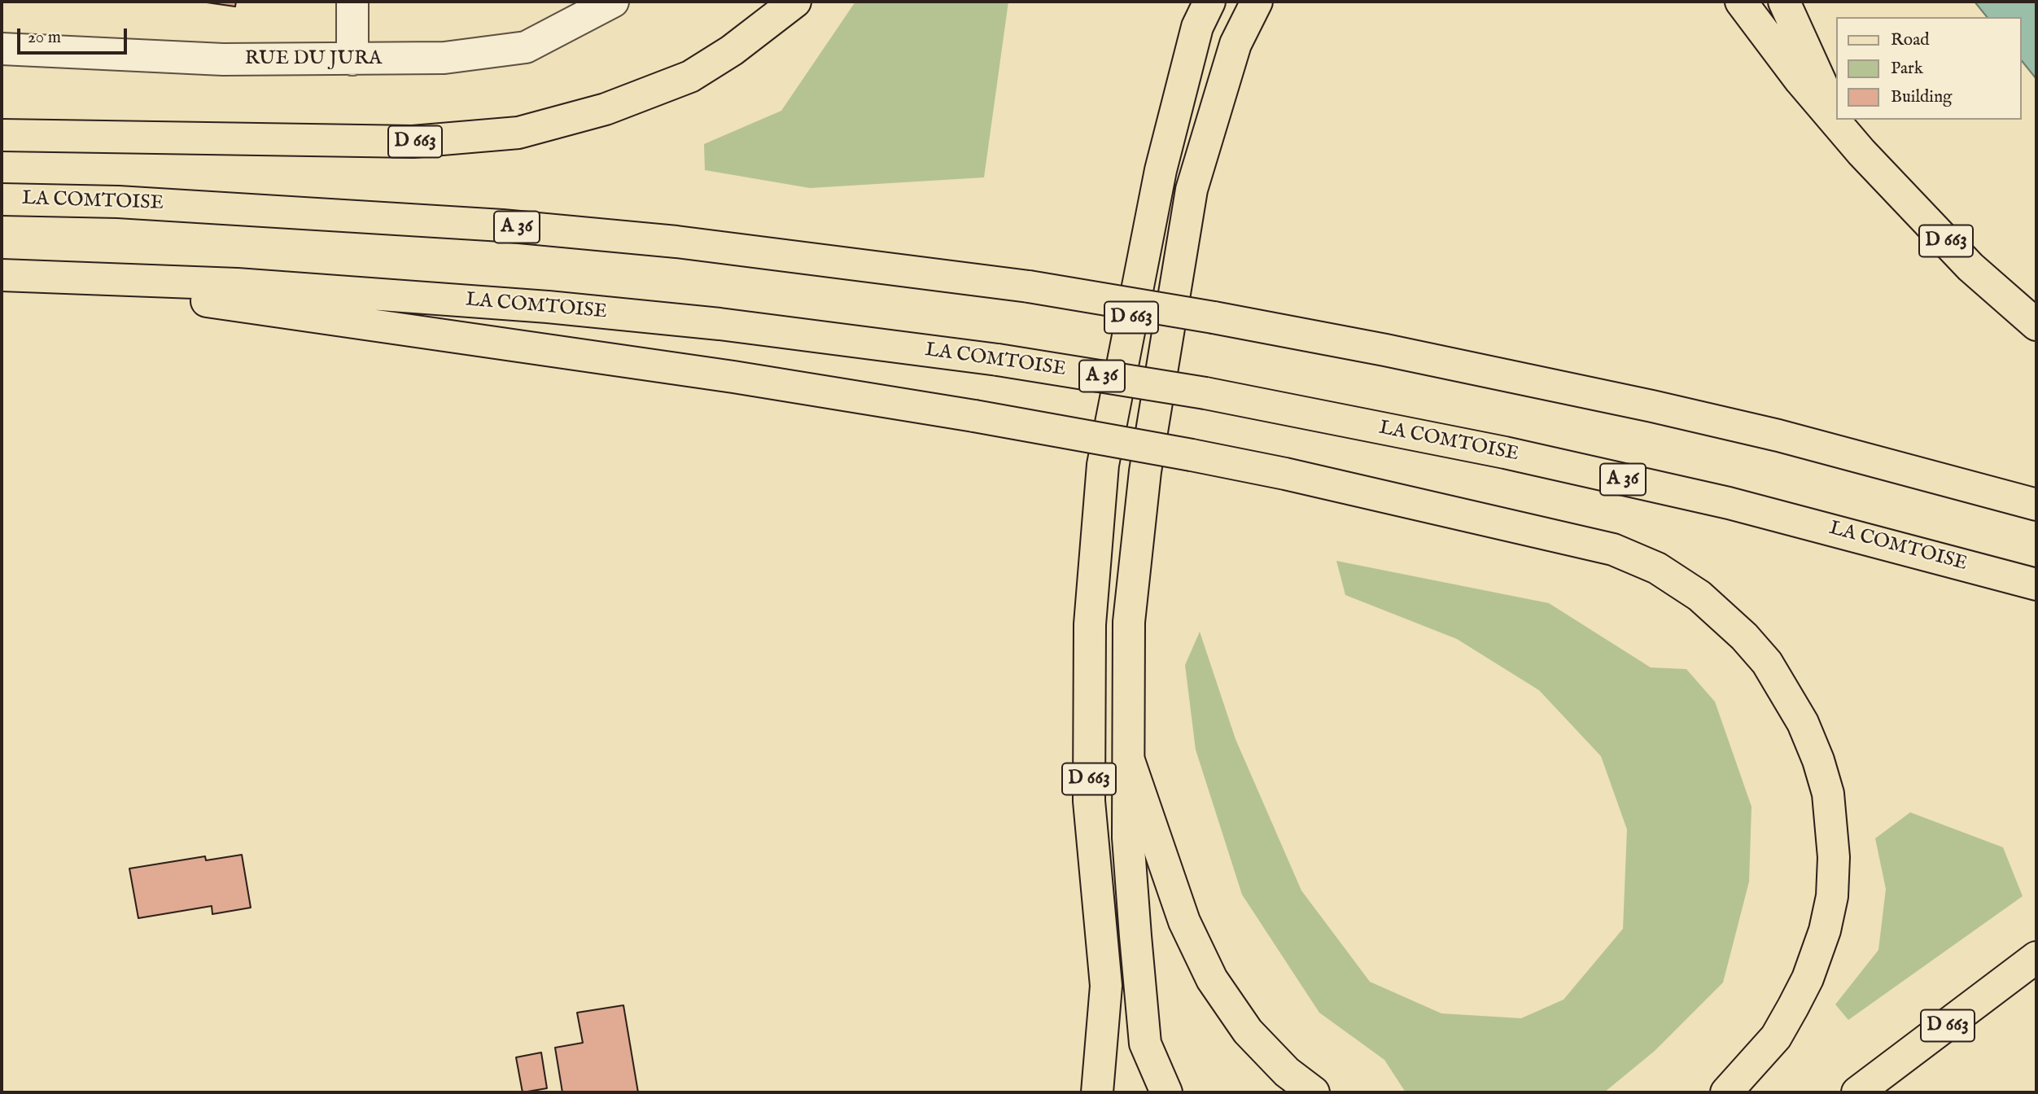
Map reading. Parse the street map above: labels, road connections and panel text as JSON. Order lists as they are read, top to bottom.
{
  "streets": {
    "main road": ["D 663", "LA COMTOISE", "A 36"],
    "street": ["RUE DU JURA"]
  },
  "legend": ["Road", "Park", "Building"],
  "scale_bar": "20 m"
}
